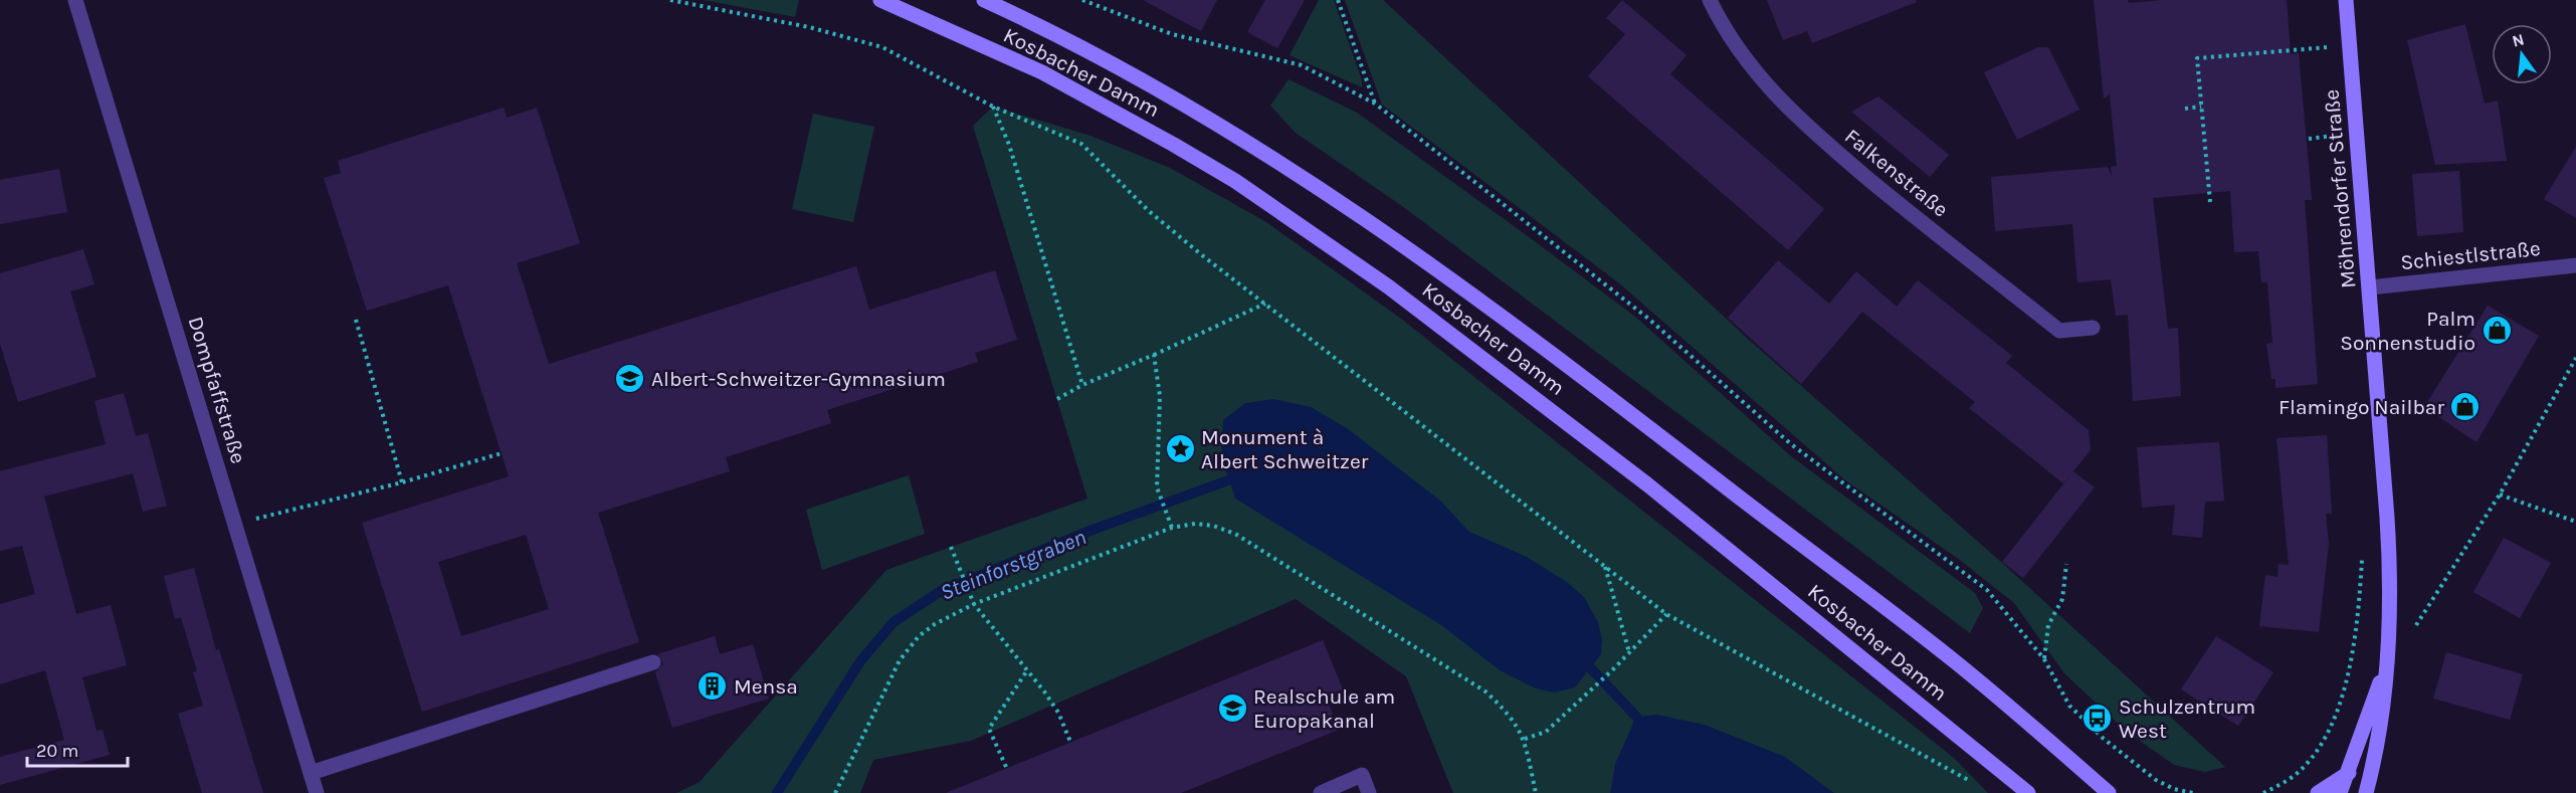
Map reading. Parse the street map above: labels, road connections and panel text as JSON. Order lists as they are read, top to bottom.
{
  "streets": {
    "street": [
      "Kosbacher Damm",
      "Falkenstraße",
      "Möhrendorfer Straße",
      "Schiestlstraße",
      "Dompfaffstraße"
    ]
  },
  "crossings": [
    ["Möhrendorfer Straße", "Schiestlstraße"]
  ],
  "water": ["Steinforstgraben"],
  "places": {
    "shop": ["Palm Sonnenstudio", "Flamingo Nailbar"],
    "school or university": ["Albert-Schweitzer-Gymnasium", "Realschule am Europakanal"],
    "place": ["Monument à Albert Schweitzer"],
    "building": ["Mensa"],
    "bus stop": ["Schulzentrum West"]
  },
  "scale_bar": "20 m",
  "north": "top"
}
